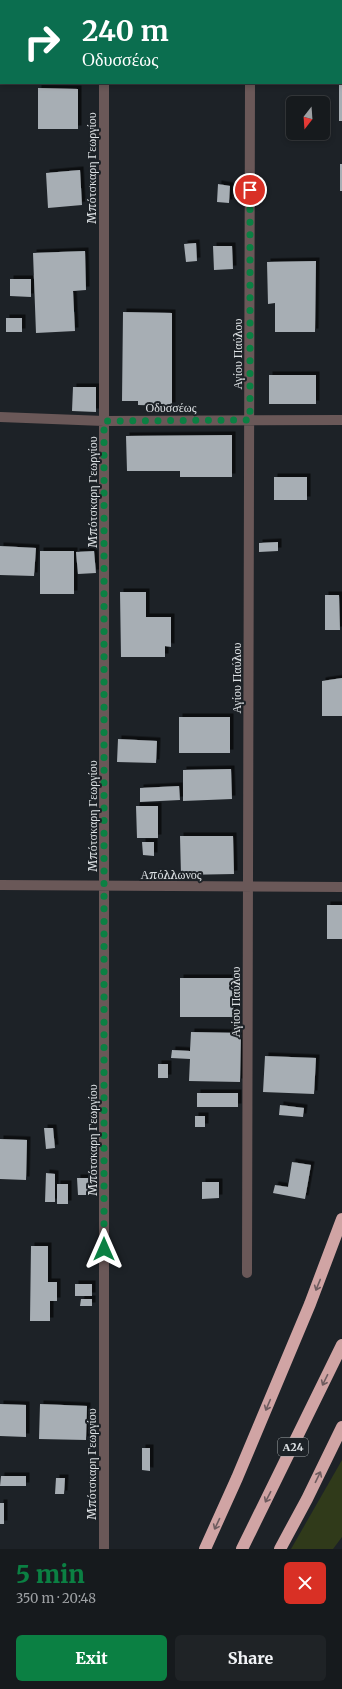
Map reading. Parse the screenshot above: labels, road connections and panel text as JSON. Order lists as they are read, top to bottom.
{
  "streets": {
    "highway": ["Α24"],
    "street": [
      "Μπότσκαρη Γεωργίου",
      "Αγίου Παύλου",
      "Οδυσσέως",
      "Απόλλωνος"
    ]
  },
  "crossings": [
    ["Μπότσκαρη Γεωργίου", "Οδυσσέως"],
    ["Μπότσκαρη Γεωργίου", "Απόλλωνος"],
    ["Αγίου Παύλου", "Οδυσσέως"],
    ["Αγίου Παύλου", "Απόλλωνος"]
  ],
  "north": "bottom",
  "page": {
    "turn": ["240 m", "Οδυσσέως"],
    "heading": ["5 min", "350 m · 20:48"],
    "buttons": ["Exit", "Share"]
  }
}
